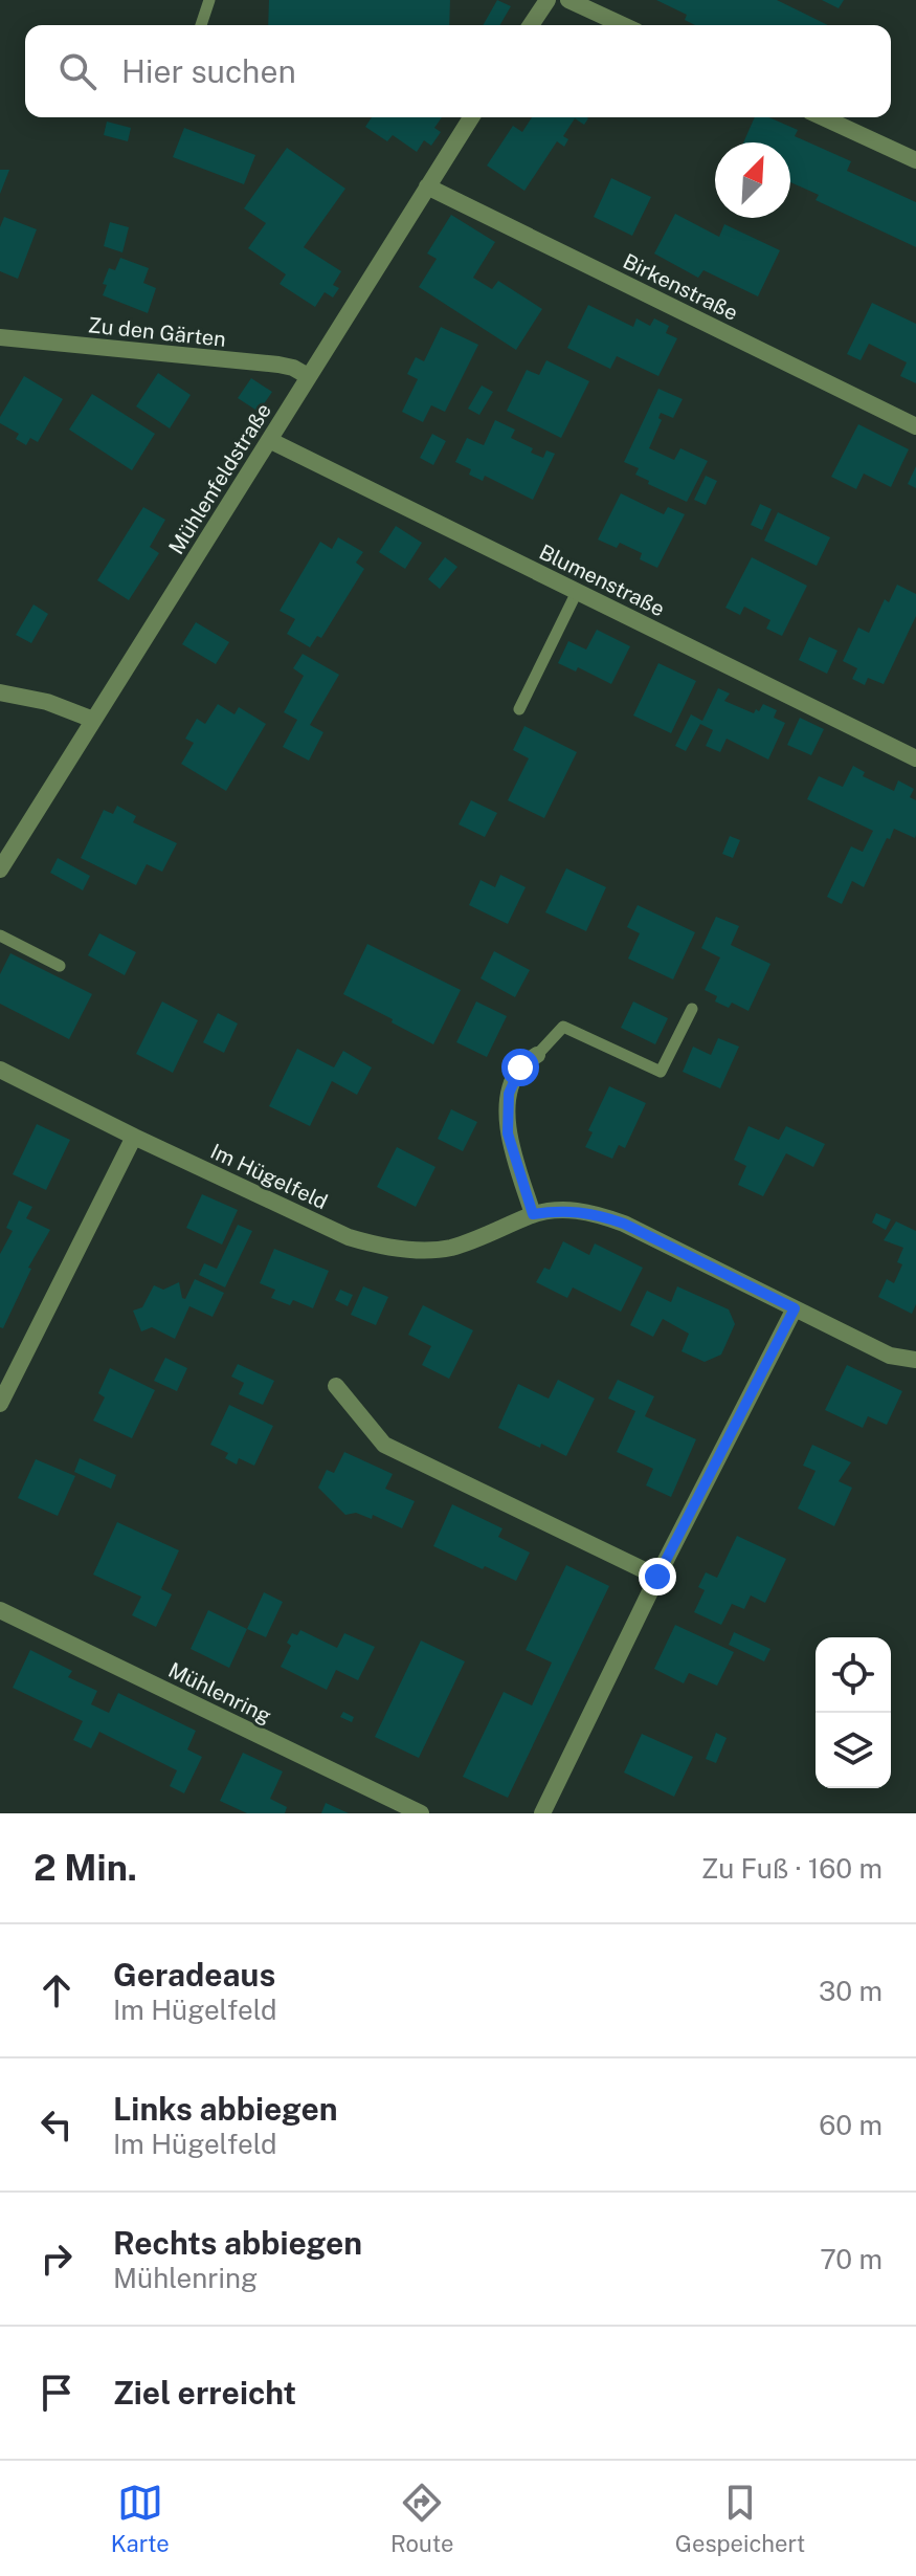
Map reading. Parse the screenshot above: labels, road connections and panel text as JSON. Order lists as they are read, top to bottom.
{
  "streets": {
    "street": [
      "Birkenstraße",
      "Zu den Gärten",
      "Mühlenfeldstraße",
      "Blumenstraße",
      "Im Hügelfeld",
      "Mühlenring"
    ]
  },
  "crossings": [
    ["Birkenstraße", "Mühlenfeldstraße"],
    ["Zu den Gärten", "Mühlenfeldstraße"],
    ["Mühlenfeldstraße", "Blumenstraße"]
  ],
  "north": "top right",
  "page": {
    "search": "Hier suchen",
    "heading": ["2 Min.", "Zu Fuß · 160 m"],
    "list": [
      ["Geradeaus", "Im Hügelfeld", "30 m"],
      ["Links abbiegen", "Im Hügelfeld", "60 m"],
      ["Rechts abbiegen", "Mühlenring", "70 m"],
      "Ziel erreicht"
    ],
    "nav": ["Karte", "Route", "Gespeichert"]
  }
}
